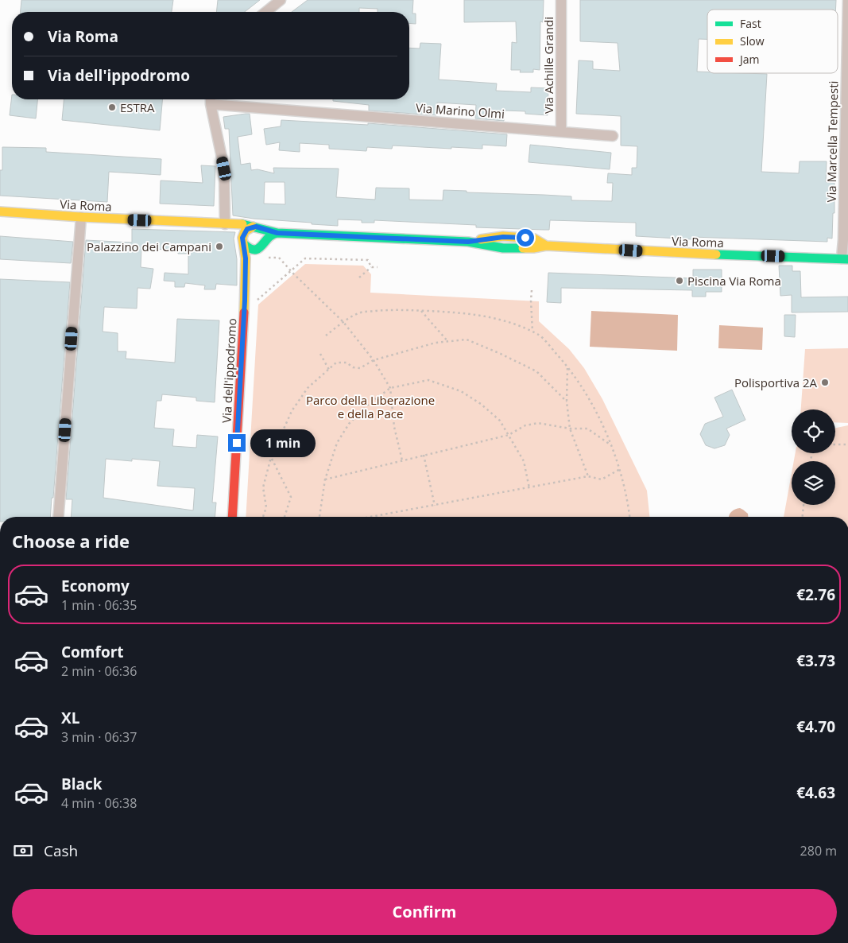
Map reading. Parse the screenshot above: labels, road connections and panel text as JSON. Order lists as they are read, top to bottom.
{
  "streets": {
    "street": [
      "Via Achille Grandi",
      "Via Marino Olmi",
      "Via Marcella Tempesti",
      "Via Roma",
      "Via dell'ippodromo"
    ]
  },
  "crossings": [
    ["Via Achille Grandi", "Via Marino Olmi"],
    ["Via Marcella Tempesti", "Via Roma"],
    ["Via Roma", "Via dell'ippodromo"]
  ],
  "parks": ["Parco della Liberazione e della Pace"],
  "places": [
    "ESTRA",
    "Palazzino dei Campani",
    "Piscina Via Roma",
    "Polisportiva 2A"
  ],
  "legend": ["Fast", "Slow", "Jam"],
  "page": {
    "banner": ["Via Roma", "Via dell'ippodromo"],
    "bubble": "1 min",
    "heading": "Choose a ride",
    "list": [
      {
        "name": "Economy",
        "note": "1 min · 06:35",
        "value": "€2.76"
      },
      {
        "name": "Comfort",
        "note": "2 min · 06:36",
        "value": "€3.73"
      },
      {
        "name": "XL",
        "note": "3 min · 06:37",
        "value": "€4.70"
      },
      {
        "name": "Black",
        "note": "4 min · 06:38",
        "value": "€4.63"
      }
    ],
    "pay": ["Cash", "280 m"],
    "buttons": "Confirm"
  }
}
